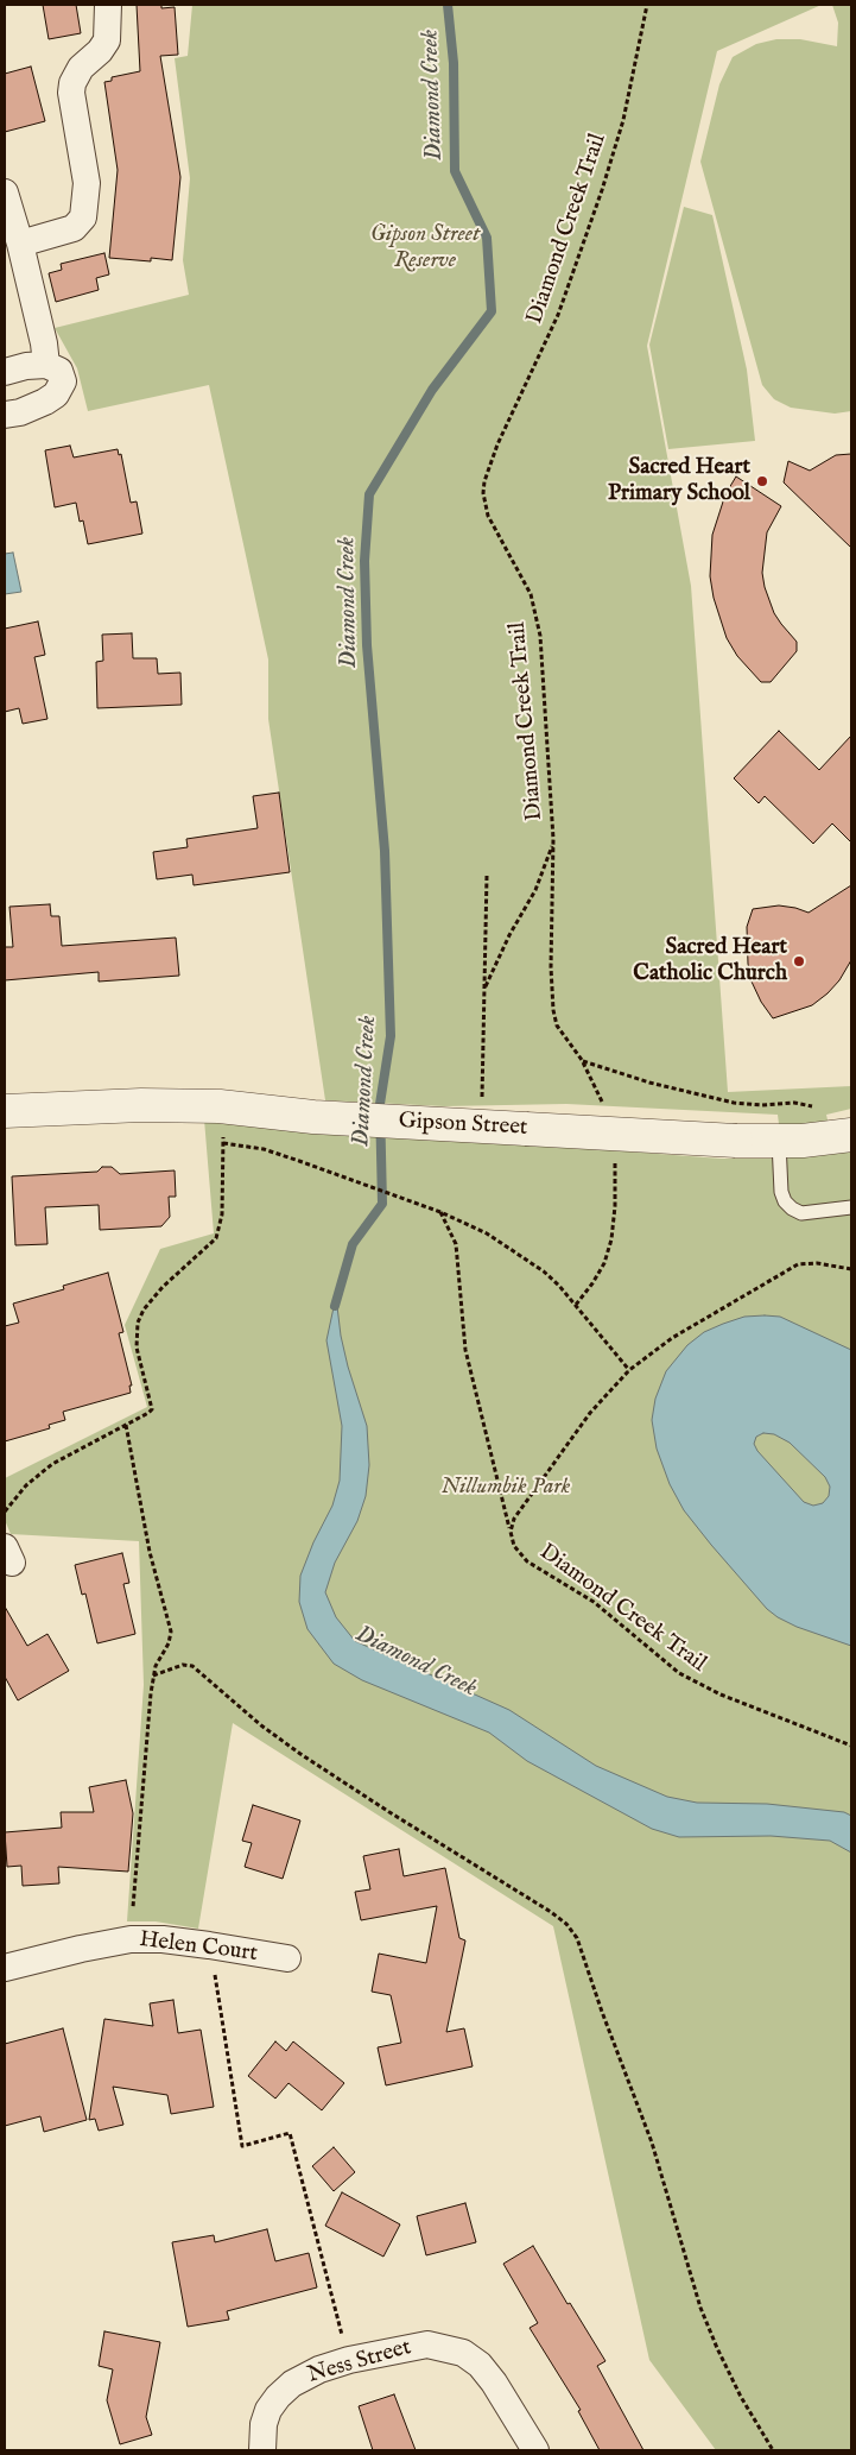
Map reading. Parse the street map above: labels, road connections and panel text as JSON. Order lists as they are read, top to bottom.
{
  "streets": {
    "street": ["Gipson Street", "Helen Court", "Ness Street"],
    "path": ["Diamond Creek Trail"]
  },
  "water": ["Diamond Creek"],
  "parks": ["Gipson Street Reserve", "Nillumbik Park"],
  "places": ["Sacred Heart Primary School", "Sacred Heart Catholic Church"]
}
